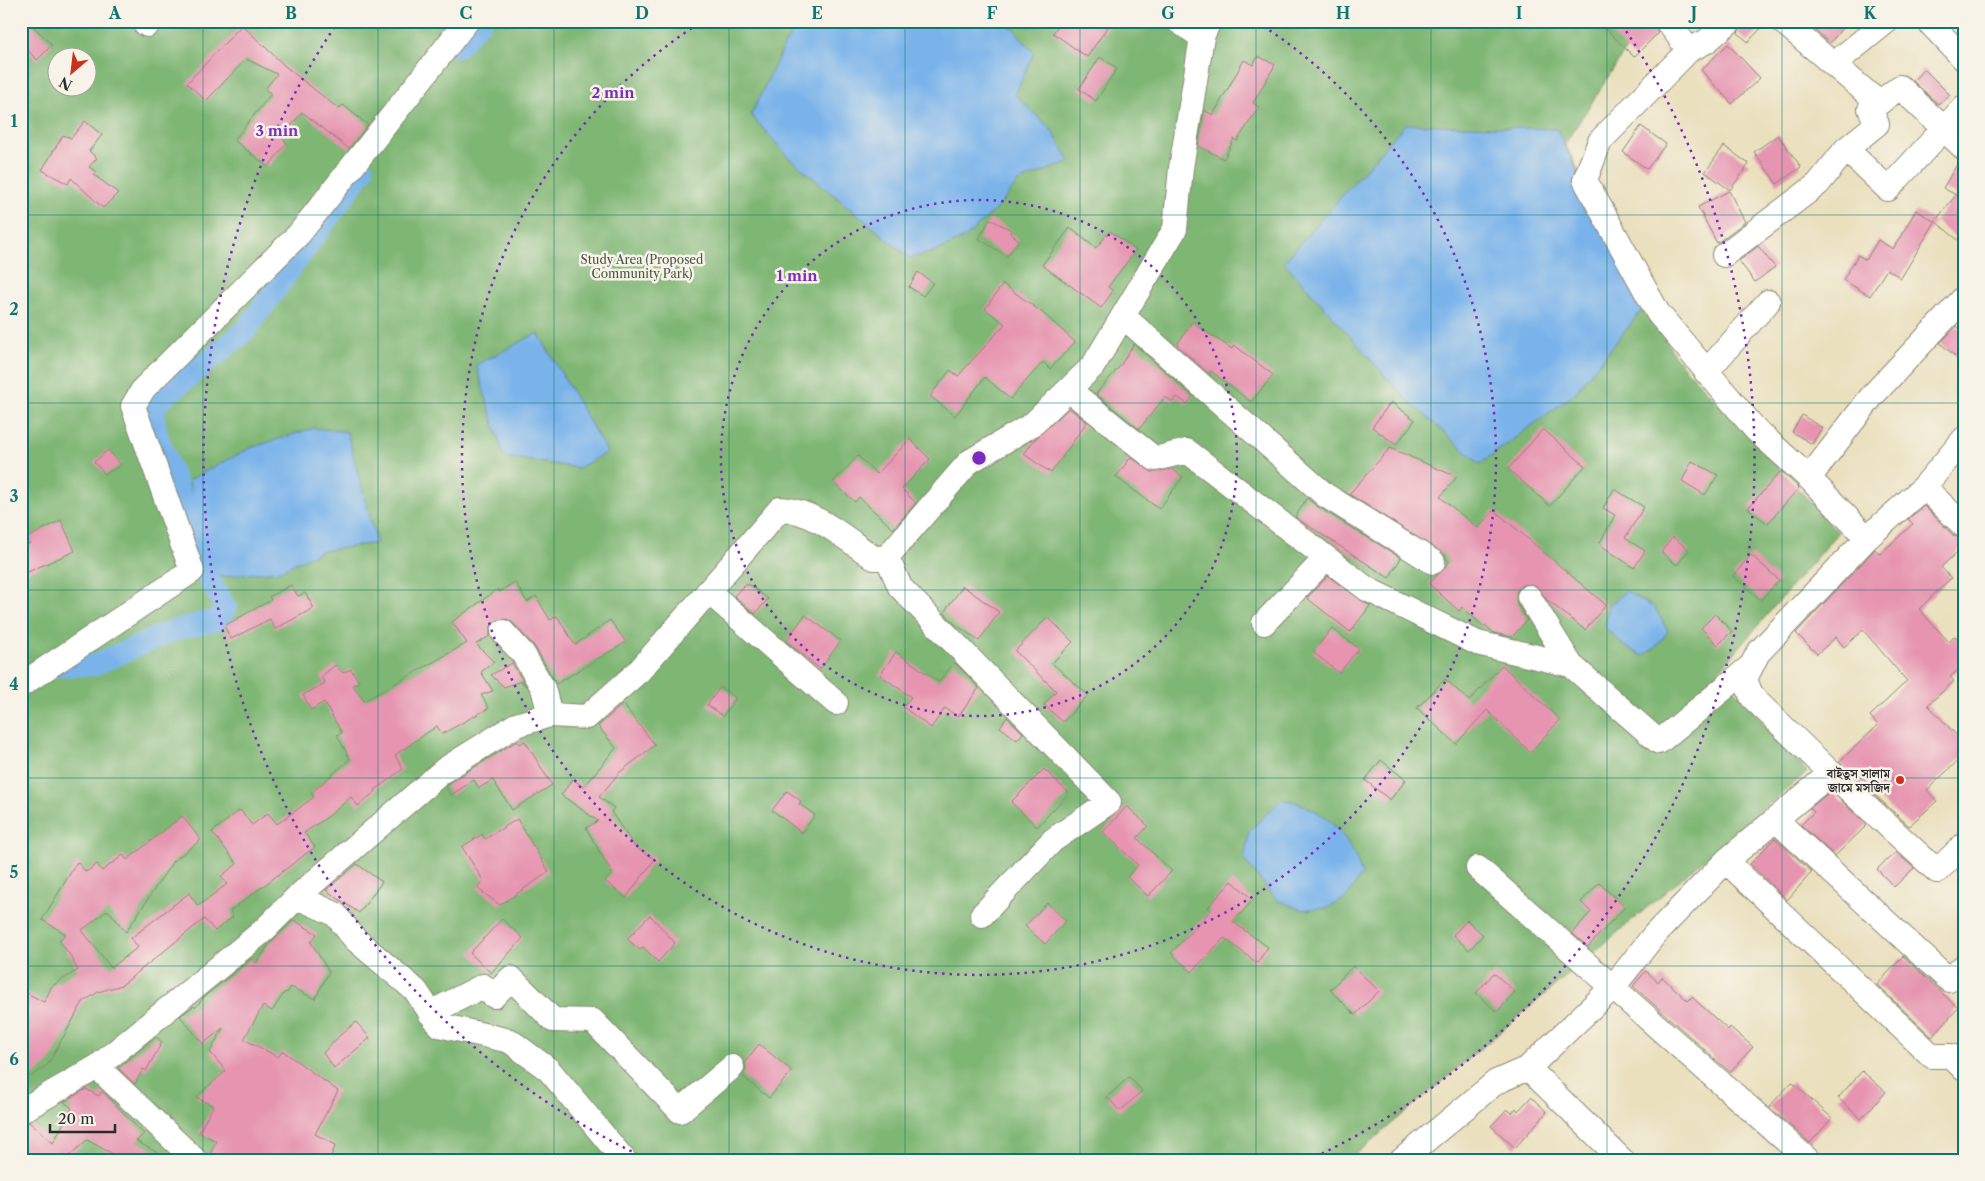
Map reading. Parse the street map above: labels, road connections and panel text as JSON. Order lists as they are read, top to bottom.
{
  "parks": ["Study Area (Proposed Community Park)"],
  "places": ["বাইতুস সালাম জামে মসজিদ"],
  "scale_bar": "20 m",
  "north": "bottom left",
  "grid": {
    "columns": [
      "A",
      "B",
      "C",
      "D",
      "E",
      "F",
      "G",
      "H",
      "I",
      "J",
      "K"
    ],
    "rows": [
      "1",
      "2",
      "3",
      "4",
      "5",
      "6"
    ]
  },
  "rings": ["2 min", "3 min", "1 min"]
}
